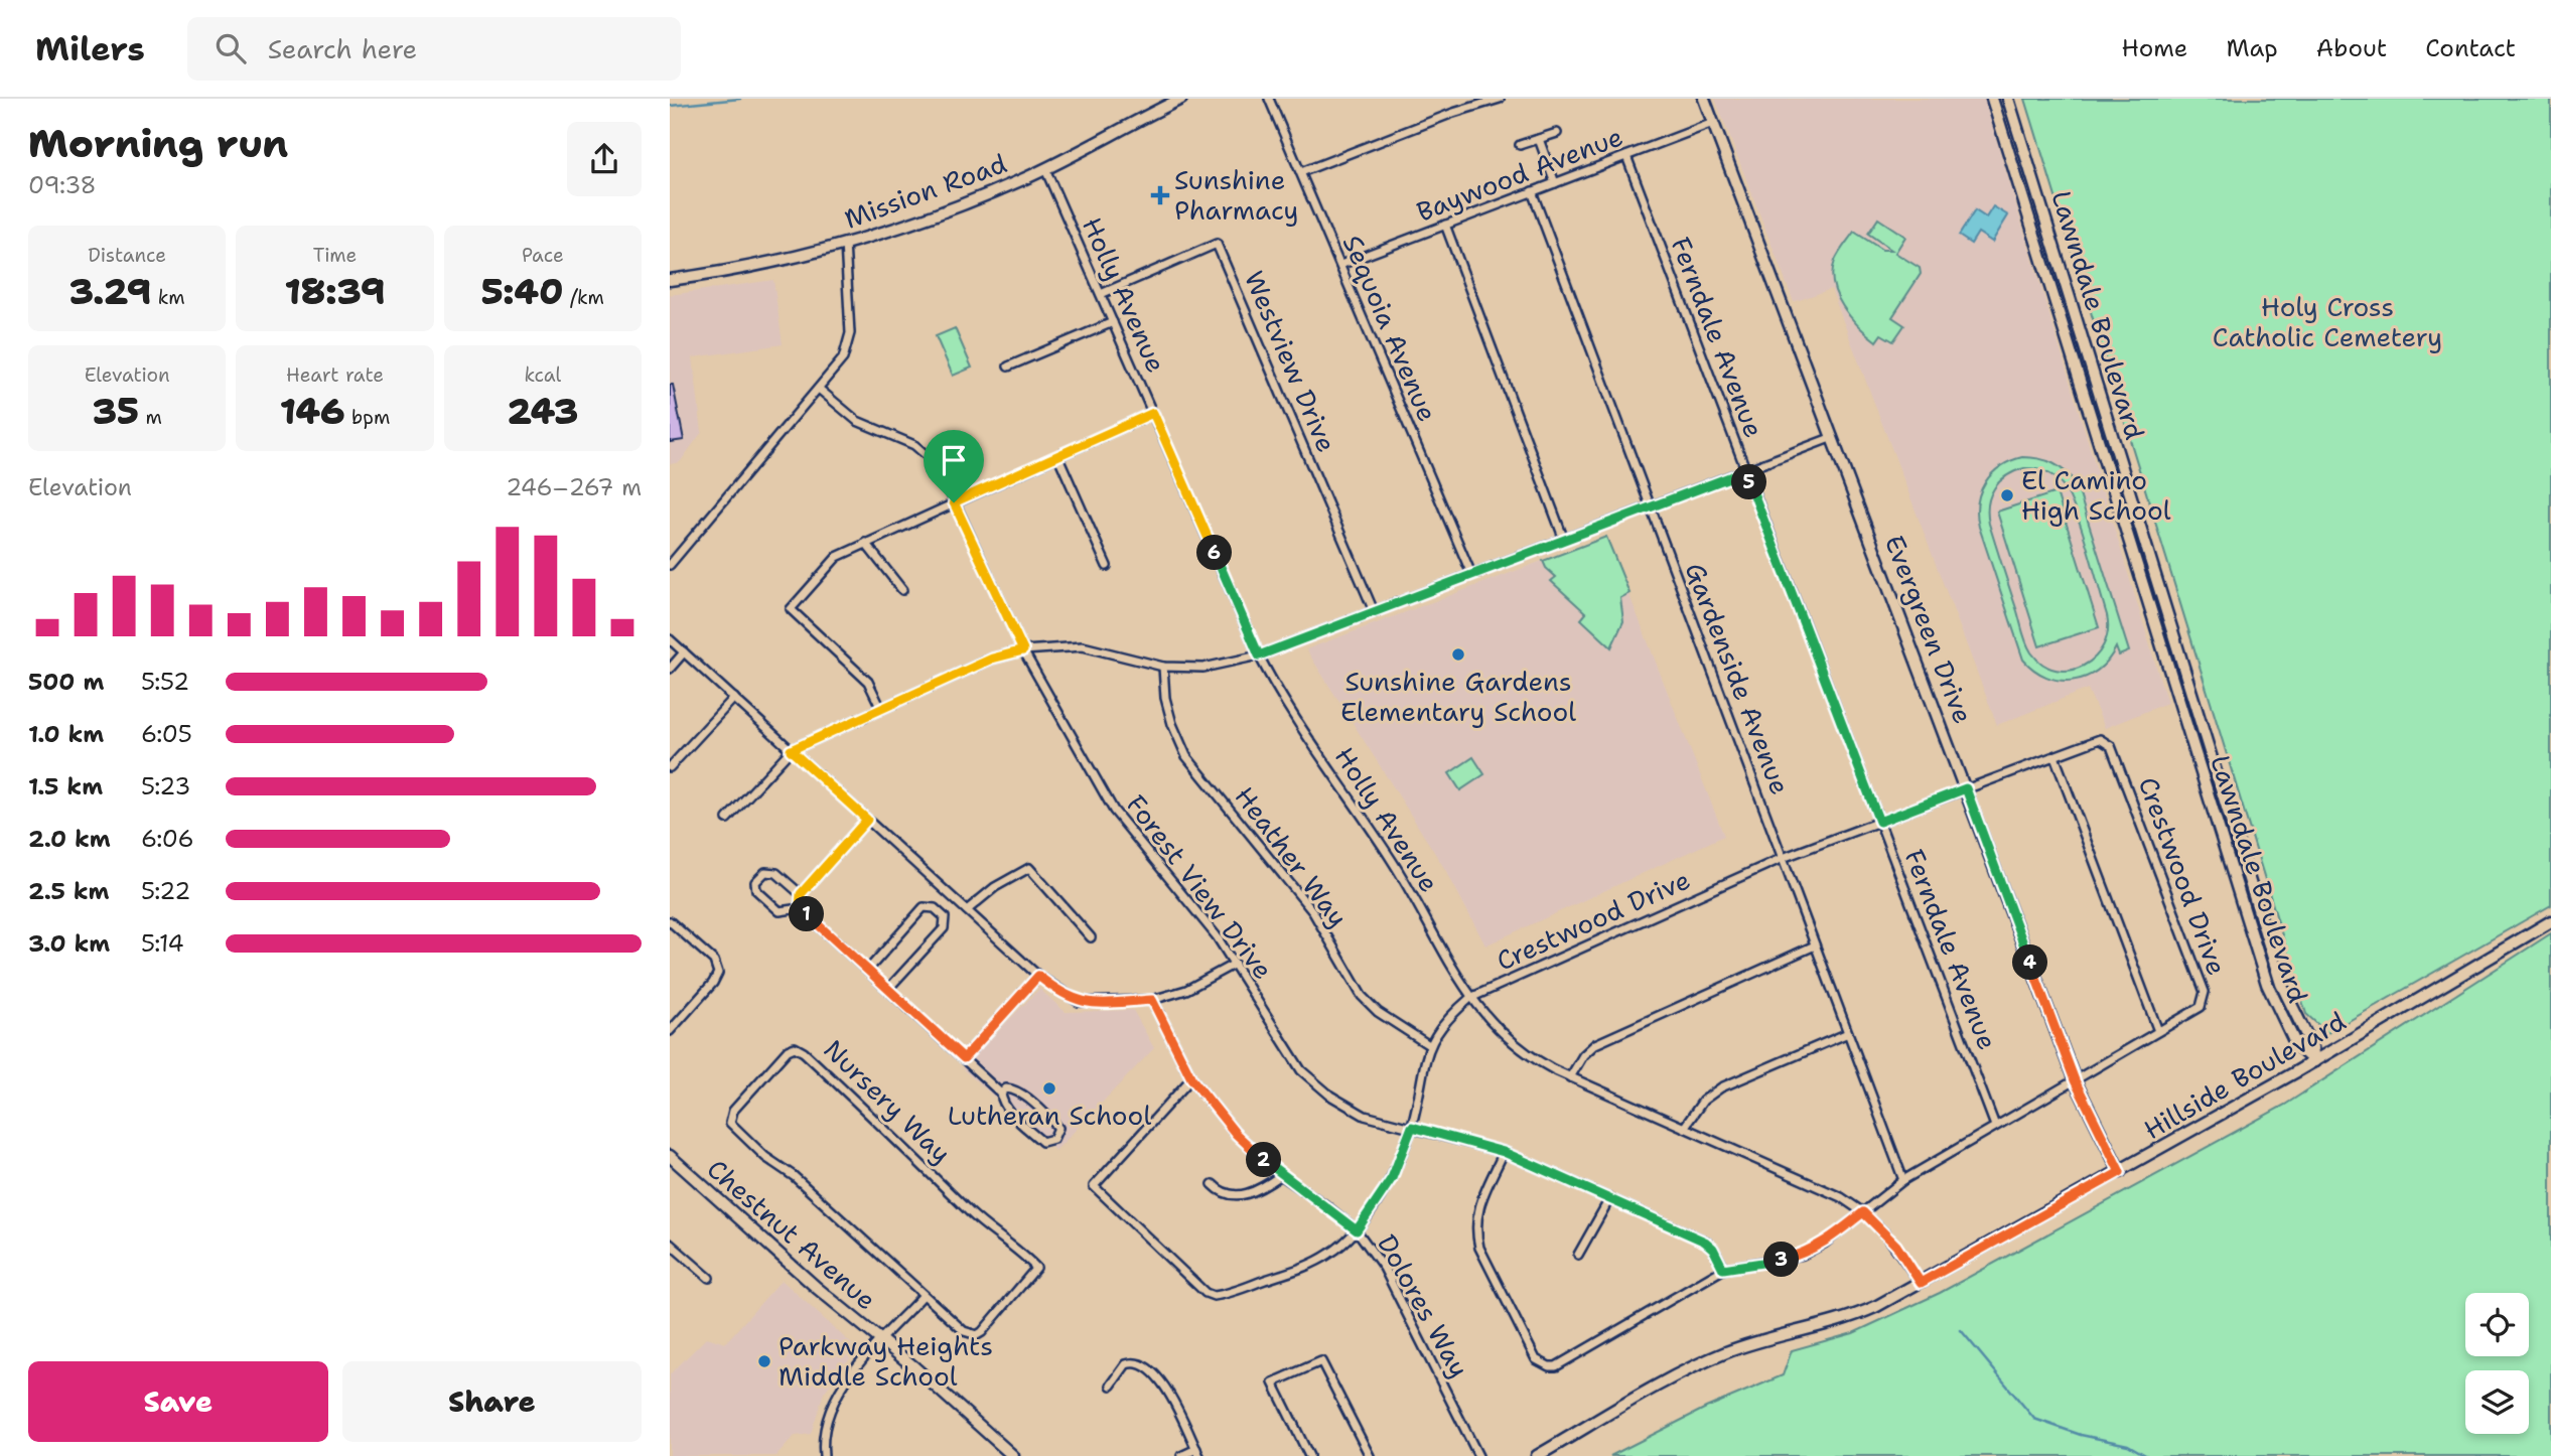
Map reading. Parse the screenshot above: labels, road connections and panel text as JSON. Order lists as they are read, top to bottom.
{
  "streets": {
    "street": [
      "Baywood Avenue",
      "Mission Road",
      "Holly Avenue",
      "Lawndale Boulevard",
      "Sequoia Avenue",
      "Ferndale Avenue",
      "Westview Drive",
      "Evergreen Drive",
      "Gardenside Avenue",
      "Heather Way",
      "Crestwood Drive",
      "Forest View Drive",
      "Hillside Boulevard",
      "Nursery Way",
      "Chestnut Avenue",
      "Dolores Way"
    ]
  },
  "crossings": [
    ["Baywood Avenue", "Sequoia Avenue"],
    ["Baywood Avenue", "Ferndale Avenue"],
    ["Baywood Avenue", "Evergreen Drive"],
    ["Baywood Avenue", "Gardenside Avenue"],
    ["Mission Road", "Holly Avenue"],
    ["Holly Avenue", "Westview Drive"],
    ["Holly Avenue", "Crestwood Drive"],
    ["Holly Avenue", "Hillside Boulevard"],
    ["Lawndale Boulevard", "Hillside Boulevard"],
    ["Ferndale Avenue", "Crestwood Drive"],
    ["Evergreen Drive", "Crestwood Drive"],
    ["Evergreen Drive", "Hillside Boulevard"],
    ["Gardenside Avenue", "Crestwood Drive"],
    ["Heather Way", "Crestwood Drive"],
    ["Crestwood Drive", "Forest View Drive"],
    ["Crestwood Drive", "Dolores Way"]
  ],
  "parks": ["Holy Cross Catholic Cemetery"],
  "places": {
    "health": ["Sunshine Pharmacy"],
    "other": [
      "El Camino High School",
      "Sunshine Gardens Elementary School",
      "Lutheran School",
      "Parkway Heights Middle School"
    ]
  },
  "page": {
    "header": "Milers",
    "search": "Search here",
    "nav": [
      "Home",
      "Map",
      "About",
      "Contact"
    ],
    "heading": ["Morning run", "09:38"],
    "stats": [
      ["Distance", "3.29 km"],
      ["Time", "18:39"],
      ["Pace", "5:40 /km"],
      ["Elevation", "35 m"],
      ["Heart rate", "146 bpm"],
      ["kcal", "243"]
    ],
    "chart": ["Elevation", "246–267 m"],
    "pins": [
      "5",
      "6",
      "1",
      "4",
      "2",
      "3"
    ],
    "list": [
      {
        "name": "500 m",
        "note": "5:52"
      },
      {
        "name": "1.0 km",
        "note": "6:05"
      },
      {
        "name": "1.5 km",
        "note": "5:23"
      },
      {
        "name": "2.0 km",
        "note": "6:06"
      },
      {
        "name": "2.5 km",
        "note": "5:22"
      },
      {
        "name": "3.0 km",
        "note": "5:14"
      }
    ],
    "buttons": ["Save", "Share"]
  }
}
